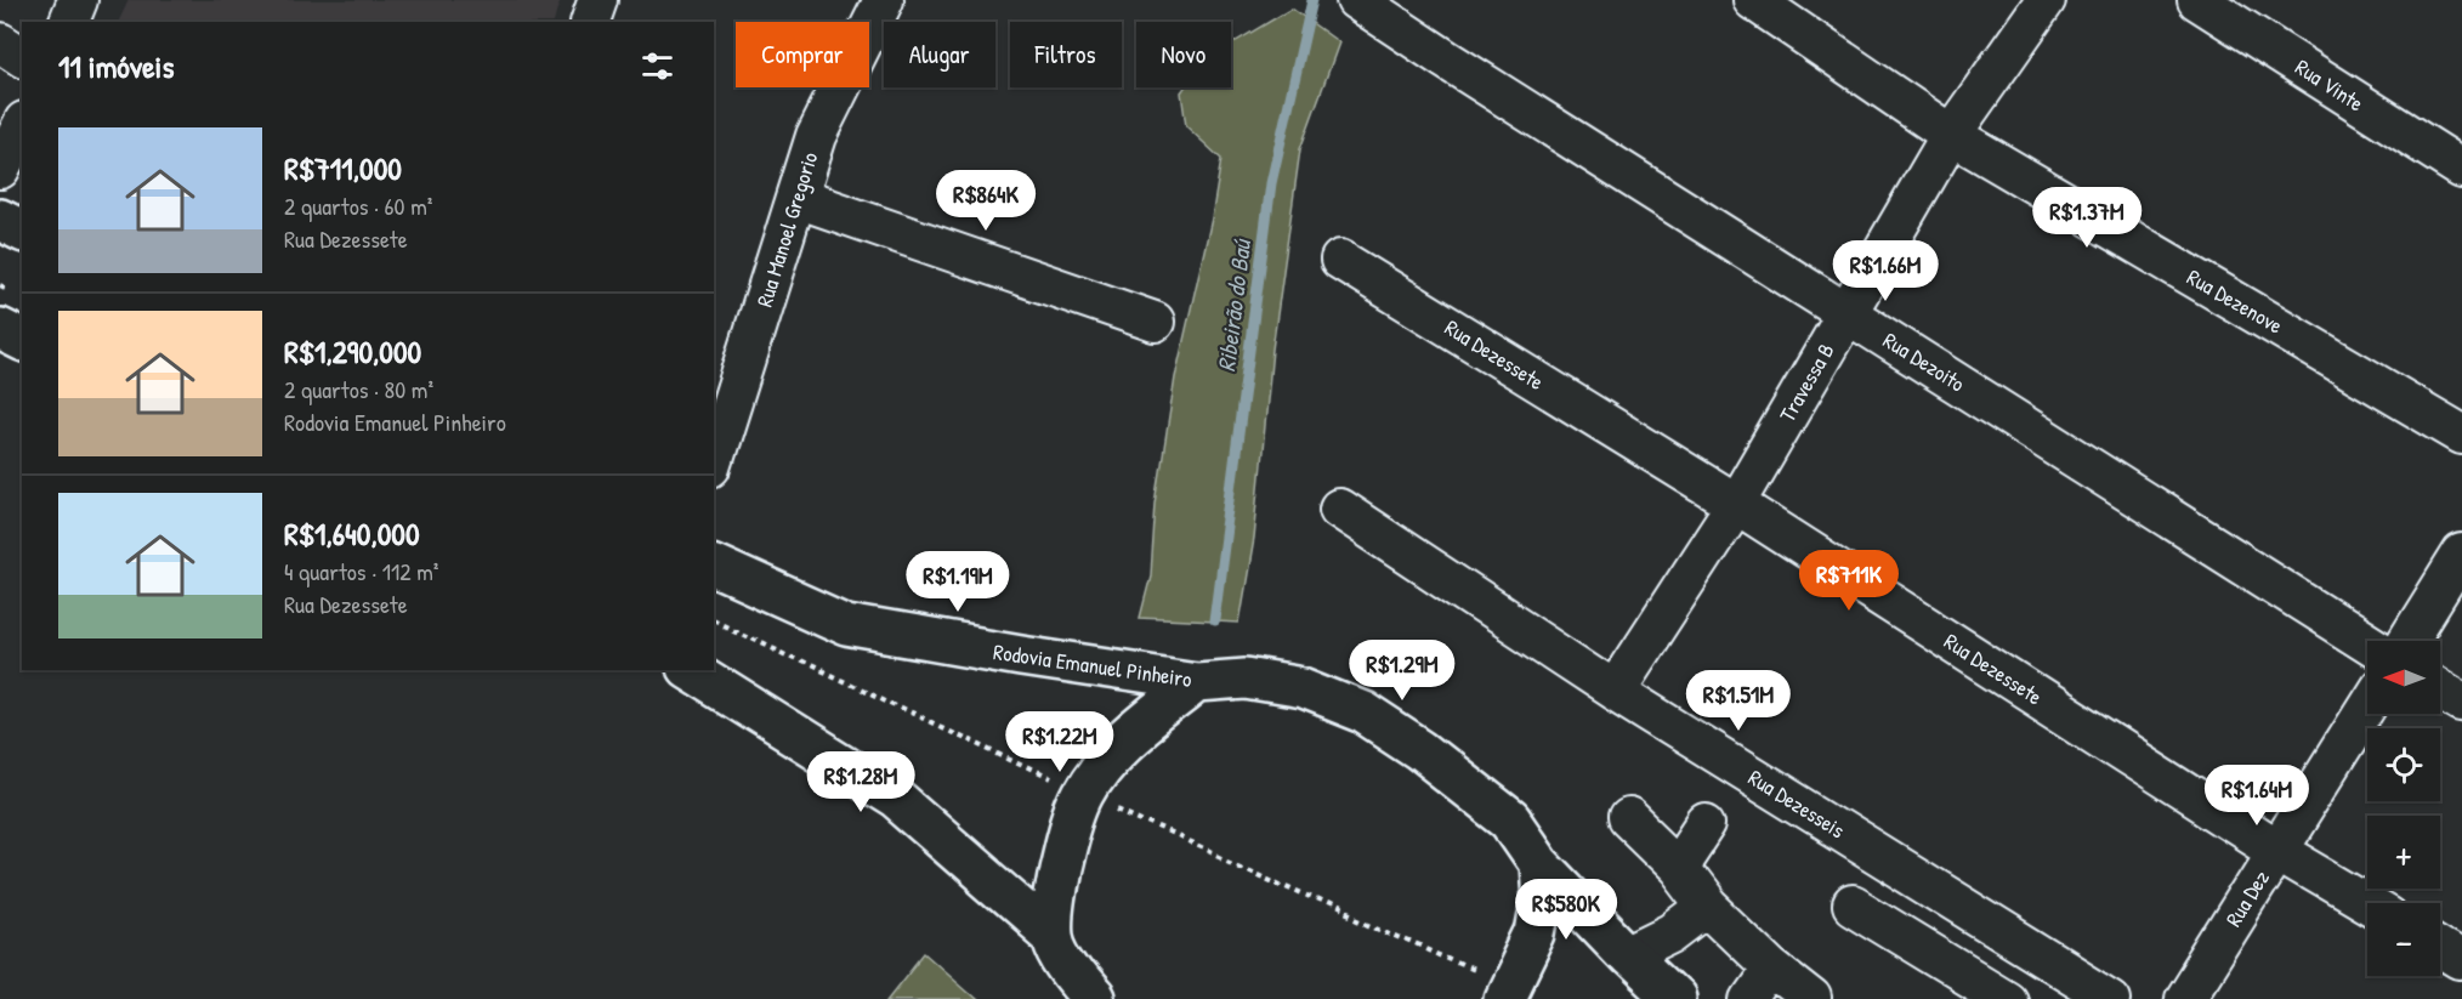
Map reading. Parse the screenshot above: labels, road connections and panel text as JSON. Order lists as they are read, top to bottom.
{
  "streets": {
    "main road": ["Rodovia Emanuel Pinheiro"],
    "street": [
      "Rua Vinte",
      "Rua Manoel Gregorio",
      "Rua Dezenove",
      "Rua Dezessete",
      "Rua Dezoito",
      "Travessa B",
      "Rua Dezesseis",
      "Rua Dez"
    ]
  },
  "crossings": [
    ["Rua Dezenove", "Travessa B"],
    ["Rua Dezessete", "Travessa B"],
    ["Rua Dezessete", "Rua Dez"],
    ["Rua Dezoito", "Travessa B"],
    ["Travessa B", "Rua Dezesseis"]
  ],
  "water": ["Ribeirão do Baú"],
  "north": "left",
  "page": {
    "chip": [
      "Comprar",
      "Alugar",
      "Filtros",
      "Novo"
    ],
    "heading": "11 imóveis",
    "list": [
      {
        "name": "R$711,000",
        "note": "2 quartos · 60 m² · Rua Dezessete"
      },
      {
        "name": "R$1,290,000",
        "note": "2 quartos · 80 m² · Rodovia Emanuel Pinheiro"
      },
      {
        "name": "R$1,640,000",
        "note": "4 quartos · 112 m² · Rua Dezessete"
      }
    ],
    "price": [
      "R$864K",
      "R$1.37M",
      "R$1.66M",
      "R$711K",
      "R$1.19M",
      "R$1.29M",
      "R$1.51M",
      "R$1.22M",
      "R$1.28M",
      "R$1.64M",
      "R$580K"
    ],
    "map_buttons": ["+", "−"]
  }
}
